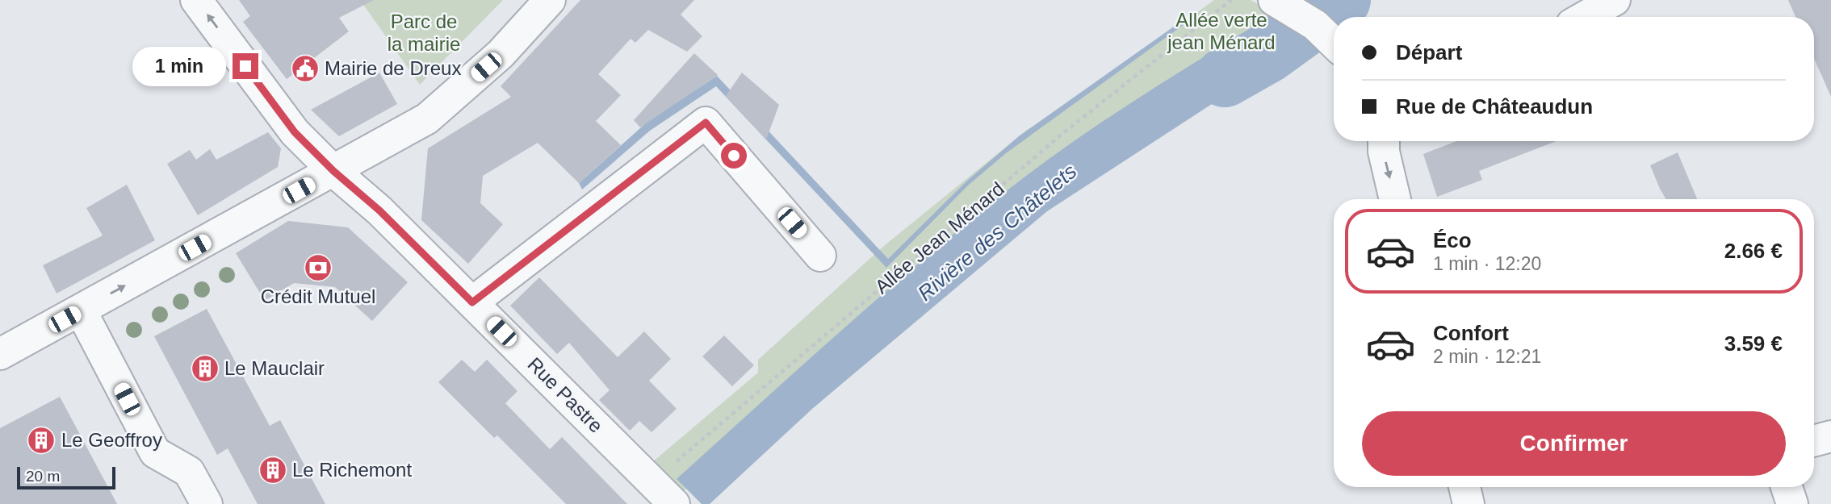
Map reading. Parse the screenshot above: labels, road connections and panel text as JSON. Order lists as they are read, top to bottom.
{
  "streets": {
    "street": ["Rue Pastre"],
    "path": ["Allée Jean Ménard"]
  },
  "crossings": [
    ["Allée Jean Ménard", "Rue Pastre"]
  ],
  "water": ["Rivière des Châtelets"],
  "parks": ["Allée verte jean Ménard", "Parc de la mairie"],
  "places": {
    "public building": ["Mairie de Dreux"],
    "bank": ["Crédit Mutuel"],
    "building": ["Le Mauclair", "Le Geoffroy", "Le Richemont"]
  },
  "scale_bar": "20 m",
  "page": {
    "banner": ["Départ", "Rue de Châteaudun"],
    "bubble": "1 min",
    "list": [
      {
        "name": "Éco",
        "note": "1 min · 12:20",
        "value": "2.66 €"
      },
      {
        "name": "Confort",
        "note": "2 min · 12:21",
        "value": "3.59 €"
      }
    ],
    "buttons": "Confirmer",
    "scale": "20 m"
  }
}
